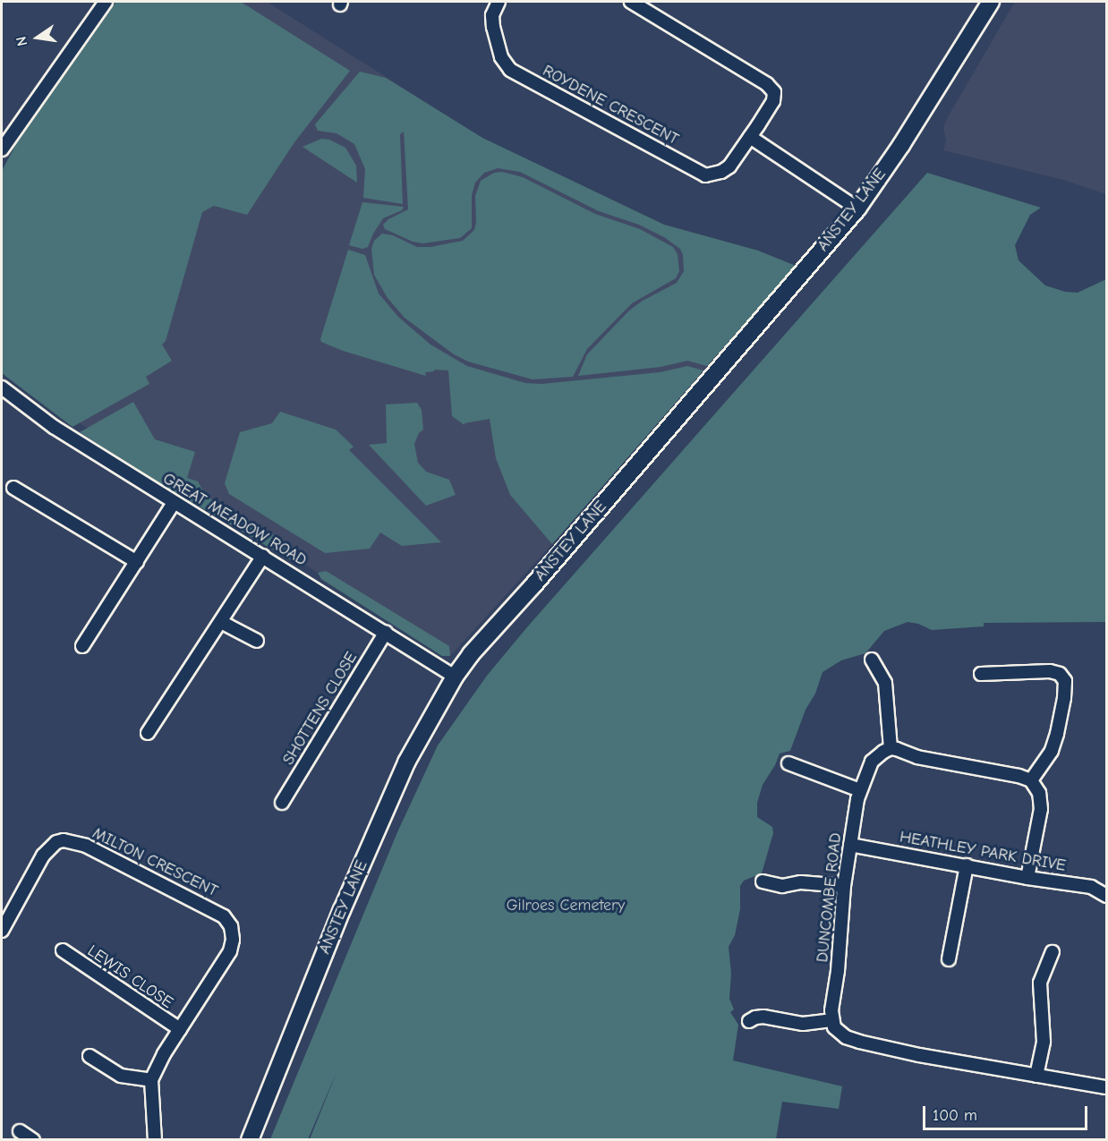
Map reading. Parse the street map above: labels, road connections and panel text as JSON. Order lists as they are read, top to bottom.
{
  "streets": {
    "main road": ["ANSTEY LANE"],
    "street": [
      "ROYDENE CRESCENT",
      "GREAT MEADOW ROAD",
      "SHOTTENS CLOSE",
      "HEATHLEY PARK DRIVE",
      "MILTON CRESCENT",
      "DUNCOMBE ROAD",
      "LEWIS CLOSE"
    ]
  },
  "crossings": [
    ["ANSTEY LANE", "GREAT MEADOW ROAD"],
    ["GREAT MEADOW ROAD", "SHOTTENS CLOSE"],
    ["HEATHLEY PARK DRIVE", "DUNCOMBE ROAD"],
    ["MILTON CRESCENT", "LEWIS CLOSE"]
  ],
  "parks": ["Gilroes Cemetery"],
  "scale_bar": "100 m",
  "north": "left"
}
